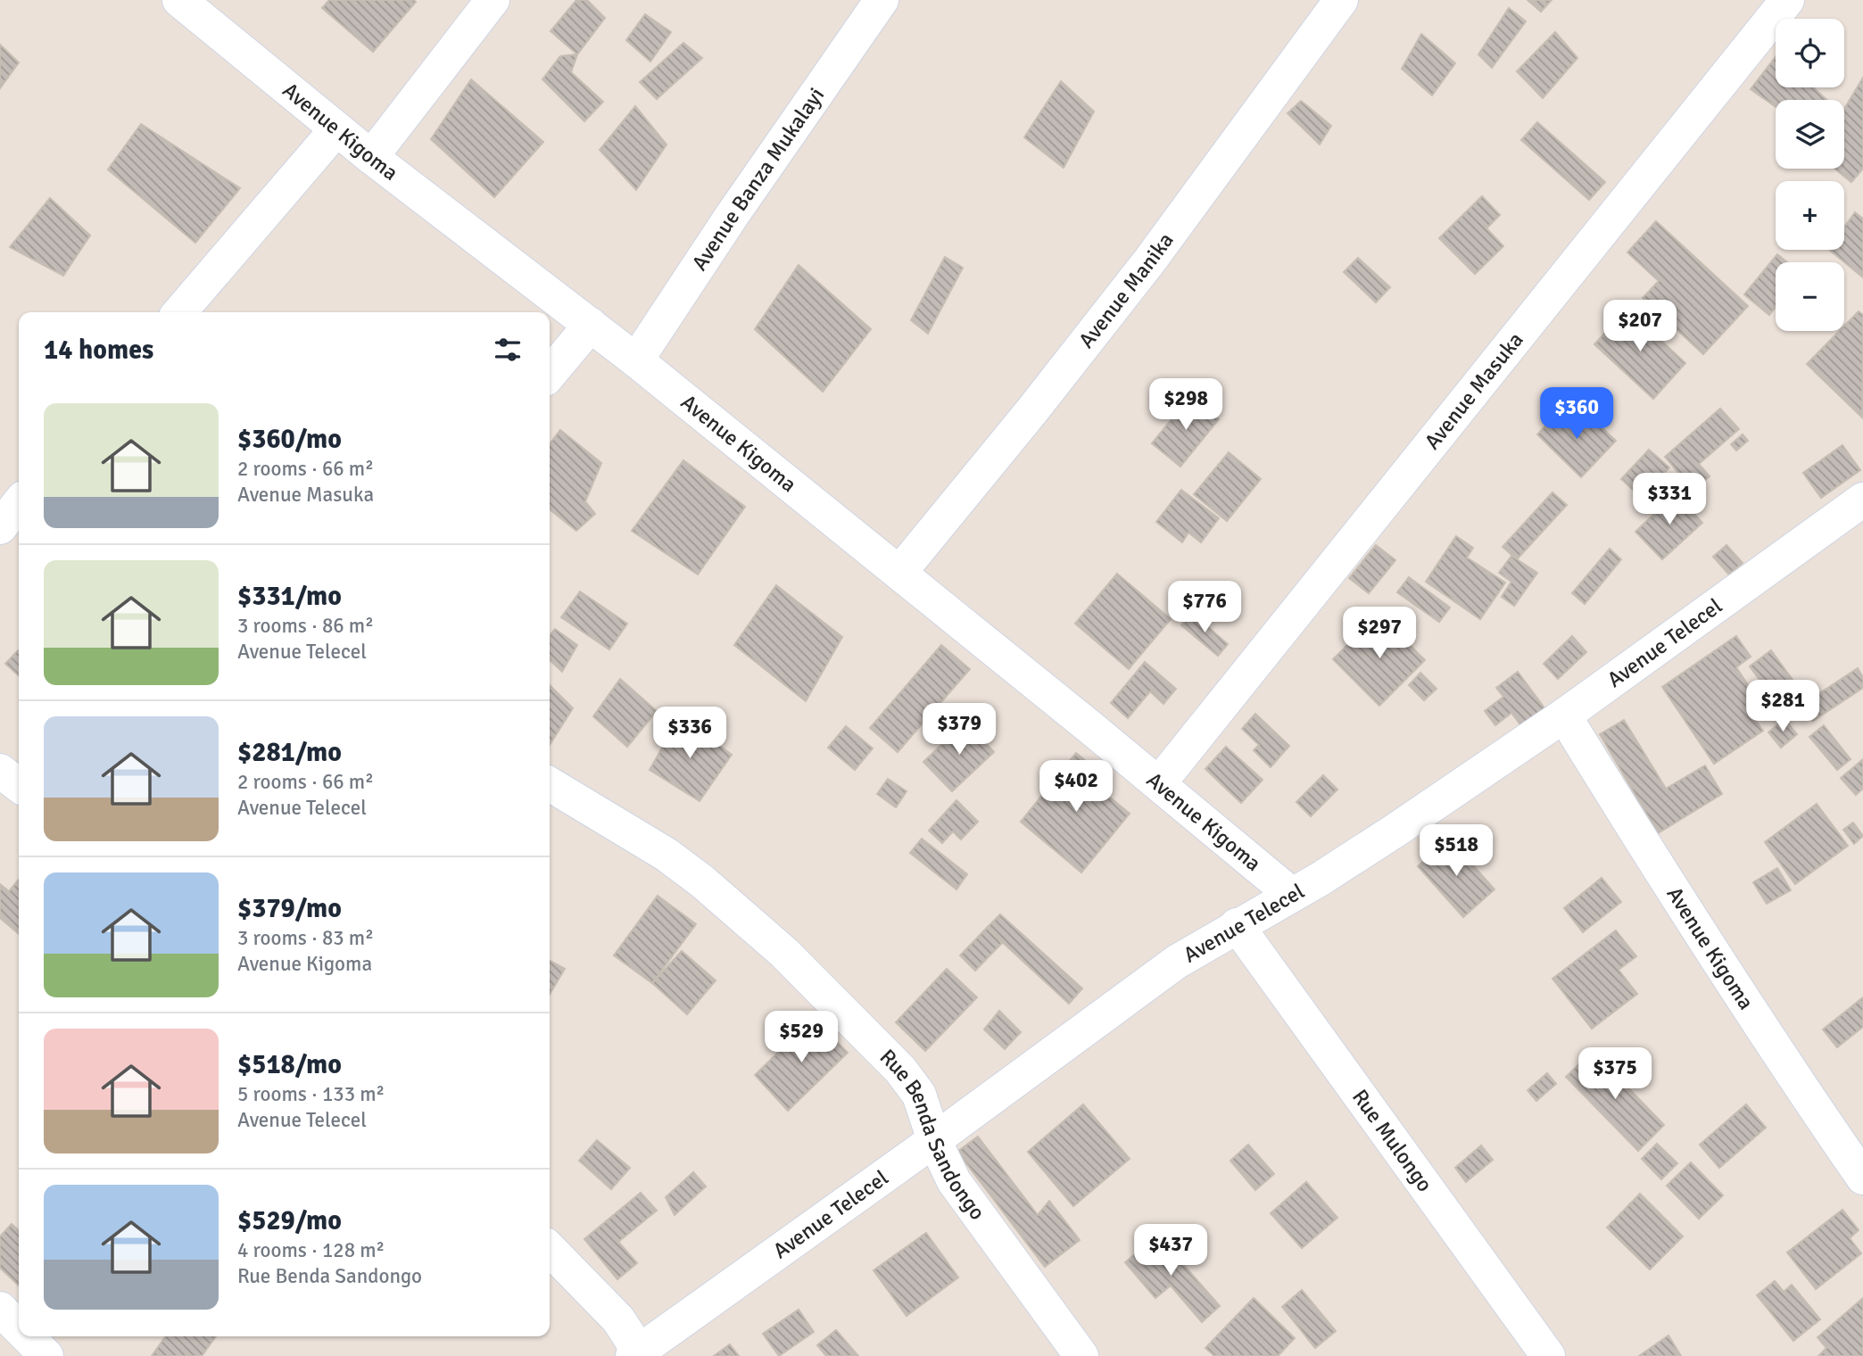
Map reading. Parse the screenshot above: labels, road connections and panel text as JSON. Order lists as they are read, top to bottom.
{
  "streets": {
    "street": [
      "Avenue Kigoma",
      "Avenue Banza Mukalayi",
      "Avenue Manika",
      "Avenue Masuka",
      "Avenue Telecel",
      "Rue Benda Sandongo",
      "Rue Mulongo"
    ]
  },
  "crossings": [
    ["Avenue Kigoma", "Avenue Banza Mukalayi"],
    ["Avenue Kigoma", "Avenue Manika"],
    ["Avenue Kigoma", "Avenue Masuka"],
    ["Avenue Kigoma", "Avenue Telecel"],
    ["Avenue Telecel", "Rue Benda Sandongo"],
    ["Avenue Telecel", "Rue Mulongo"]
  ],
  "page": {
    "map_buttons": ["+", "−"],
    "price": [
      "$207",
      "$298",
      "$360",
      "$331",
      "$776",
      "$297",
      "$281",
      "$379",
      "$336",
      "$402",
      "$518",
      "$529",
      "$375",
      "$437"
    ],
    "heading": "14 homes",
    "list": [
      {
        "name": "$360/mo",
        "note": "2 rooms · 66 m² · Avenue Masuka"
      },
      {
        "name": "$331/mo",
        "note": "3 rooms · 86 m² · Avenue Telecel"
      },
      {
        "name": "$281/mo",
        "note": "2 rooms · 66 m² · Avenue Telecel"
      },
      {
        "name": "$379/mo",
        "note": "3 rooms · 83 m² · Avenue Kigoma"
      },
      {
        "name": "$518/mo",
        "note": "5 rooms · 133 m² · Avenue Telecel"
      },
      {
        "name": "$529/mo",
        "note": "4 rooms · 128 m² · Rue Benda Sandongo"
      }
    ]
  }
}
